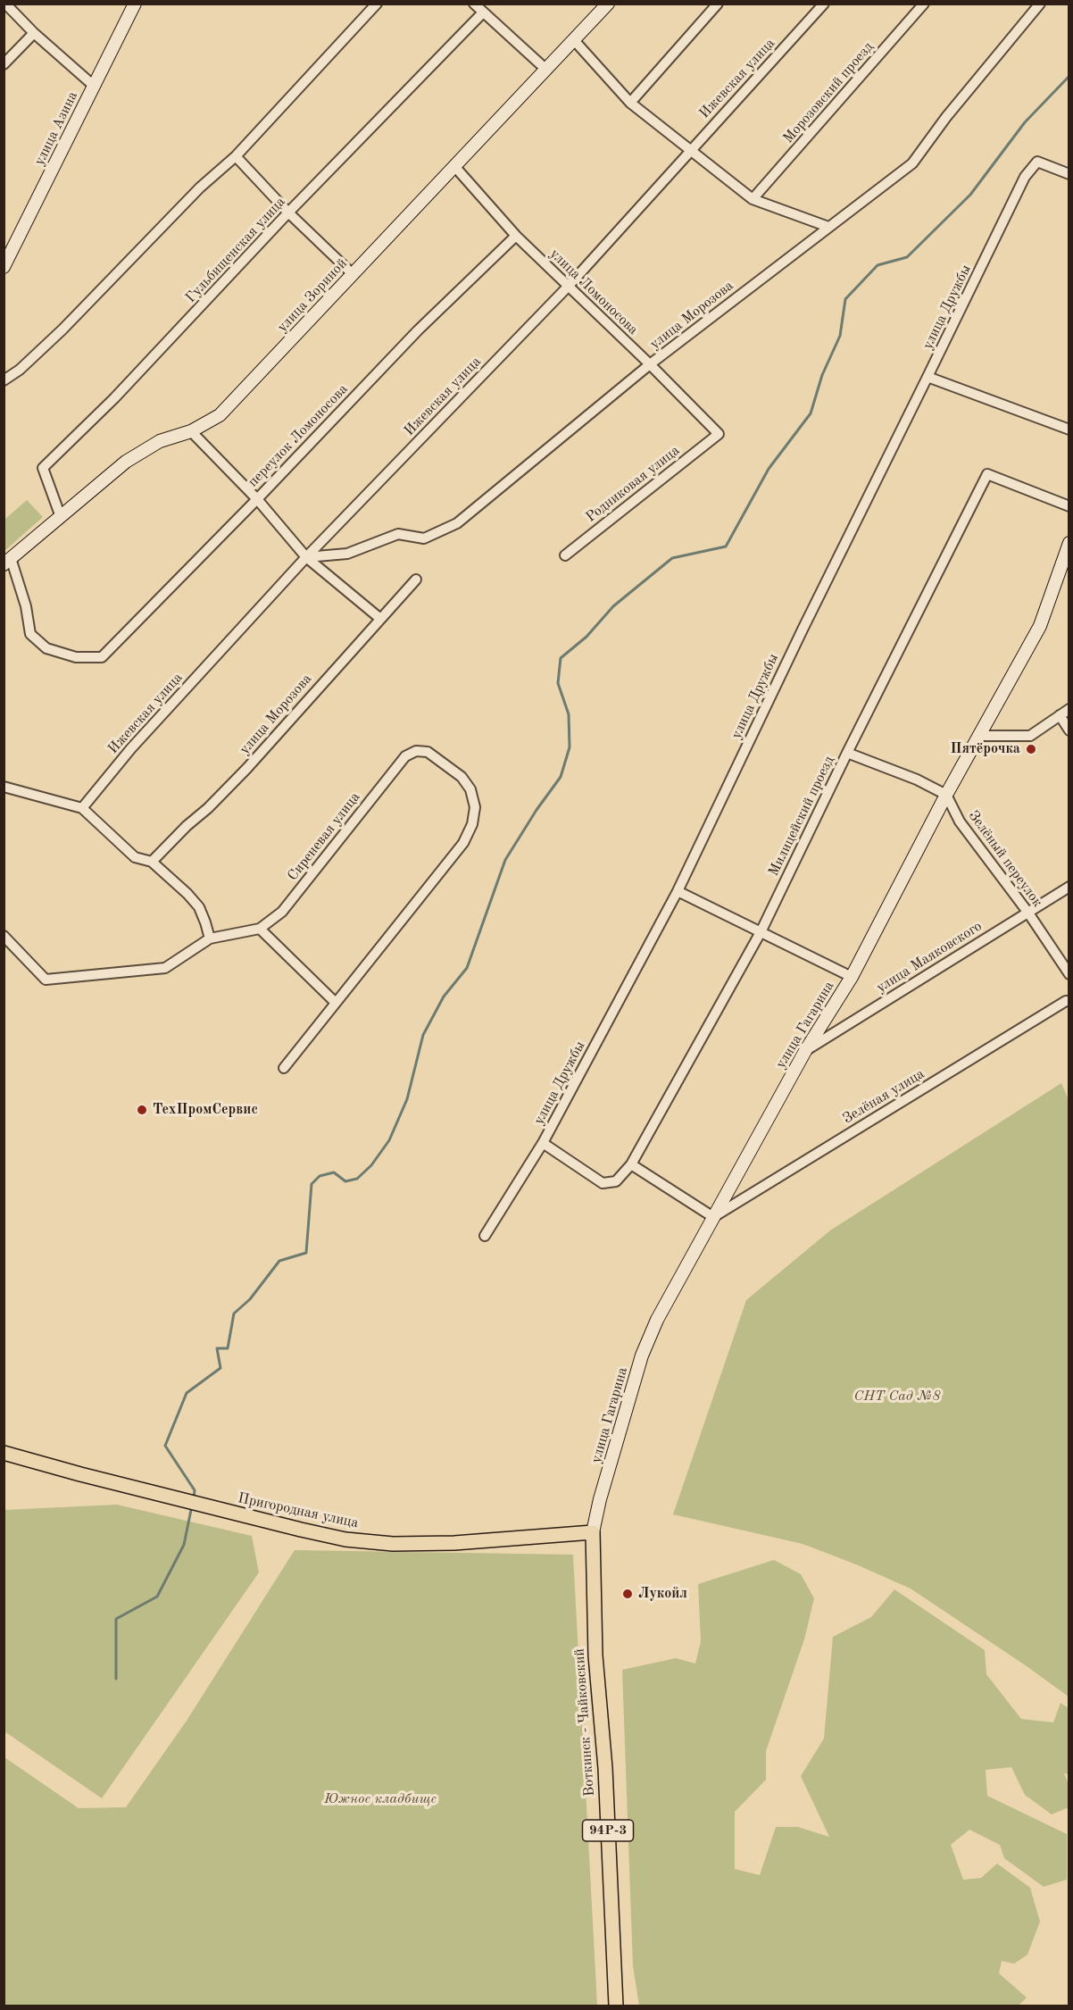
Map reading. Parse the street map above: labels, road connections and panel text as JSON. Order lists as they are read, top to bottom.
{
  "streets": {
    "main road": [
      "улица Азина",
      "улица Зориной",
      "улица Гагарина",
      "Пригородная улица",
      "Воткинск - Чайковский",
      "94Р-3"
    ],
    "street": [
      "Ижевская улица",
      "Морозовский проезд",
      "Гульбищенская улица",
      "улица Ломоносова",
      "улица Дружбы",
      "улица Морозова",
      "переулок Ломоносова",
      "Родниковая улица",
      "Милицейский проезд",
      "Сиреневая улица",
      "Зелёный переулок",
      "улица Маяковского",
      "Зелёная улица"
    ]
  },
  "crossings": [
    ["Ижевская улица", "улица Ломоносова"],
    ["Ижевская улица", "улица Морозова"],
    ["Гульбищенская улица", "улица Зориной"],
    ["улица Ломоносова", "улица Зориной"],
    ["улица Ломоносова", "улица Морозова"],
    ["улица Ломоносова", "переулок Ломоносова"],
    ["улица Ломоносова", "Родниковая улица"],
    ["улица Зориной", "переулок Ломоносова"],
    ["улица Дружбы", "Милицейский проезд"],
    ["Зелёный переулок", "улица Маяковского"],
    ["Зелёный переулок", "улица Гагарина"],
    ["улица Маяковского", "улица Гагарина"],
    ["улица Гагарина", "Зелёная улица"],
    ["улица Гагарина", "Пригородная улица"],
    ["улица Гагарина", "Воткинск - Чайковский"],
    ["Пригородная улица", "Воткинск - Чайковский"]
  ],
  "parks": ["СНТ Сад №8", "Южное кладбище"],
  "places": ["Пятёрочка", "ТехПромСервис", "Лукойл"]
}
